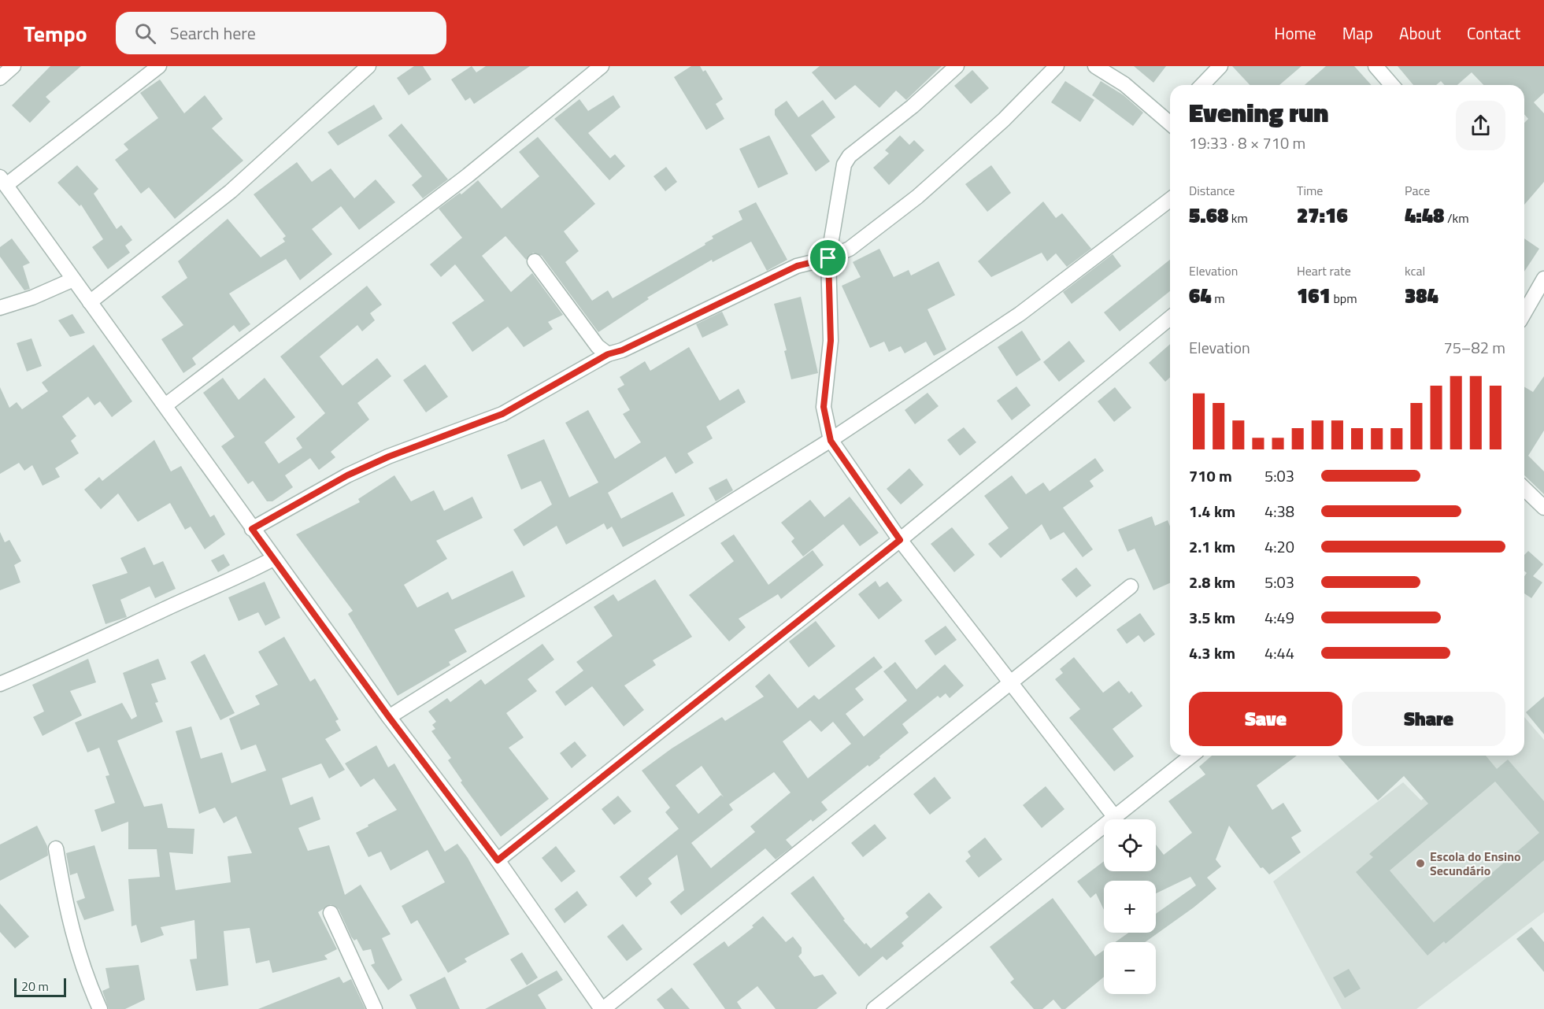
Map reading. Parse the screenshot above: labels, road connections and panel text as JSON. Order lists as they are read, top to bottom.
{
  "places": ["Escola do Ensino Secundário"],
  "scale_bar": "20 m",
  "page": {
    "header": "Tempo",
    "search": "Search here",
    "nav": [
      "Home",
      "Map",
      "About",
      "Contact"
    ],
    "heading": ["Evening run", "19:33 · 8 × 710 m"],
    "stats": [
      ["Distance", "5.68 km"],
      ["Time", "27:16"],
      ["Pace", "4:48 /km"],
      ["Elevation", "64 m"],
      ["Heart rate", "161 bpm"],
      ["kcal", "384"]
    ],
    "chart": ["Elevation", "75–82 m"],
    "list": [
      {
        "name": "710 m",
        "note": "5:03"
      },
      {
        "name": "1.4 km",
        "note": "4:38"
      },
      {
        "name": "2.1 km",
        "note": "4:20"
      },
      {
        "name": "2.8 km",
        "note": "5:03"
      },
      {
        "name": "3.5 km",
        "note": "4:49"
      },
      {
        "name": "4.3 km",
        "note": "4:44"
      }
    ],
    "buttons": ["Save", "Share"],
    "map_buttons": ["+", "−"],
    "scale": "20 m"
  }
}
